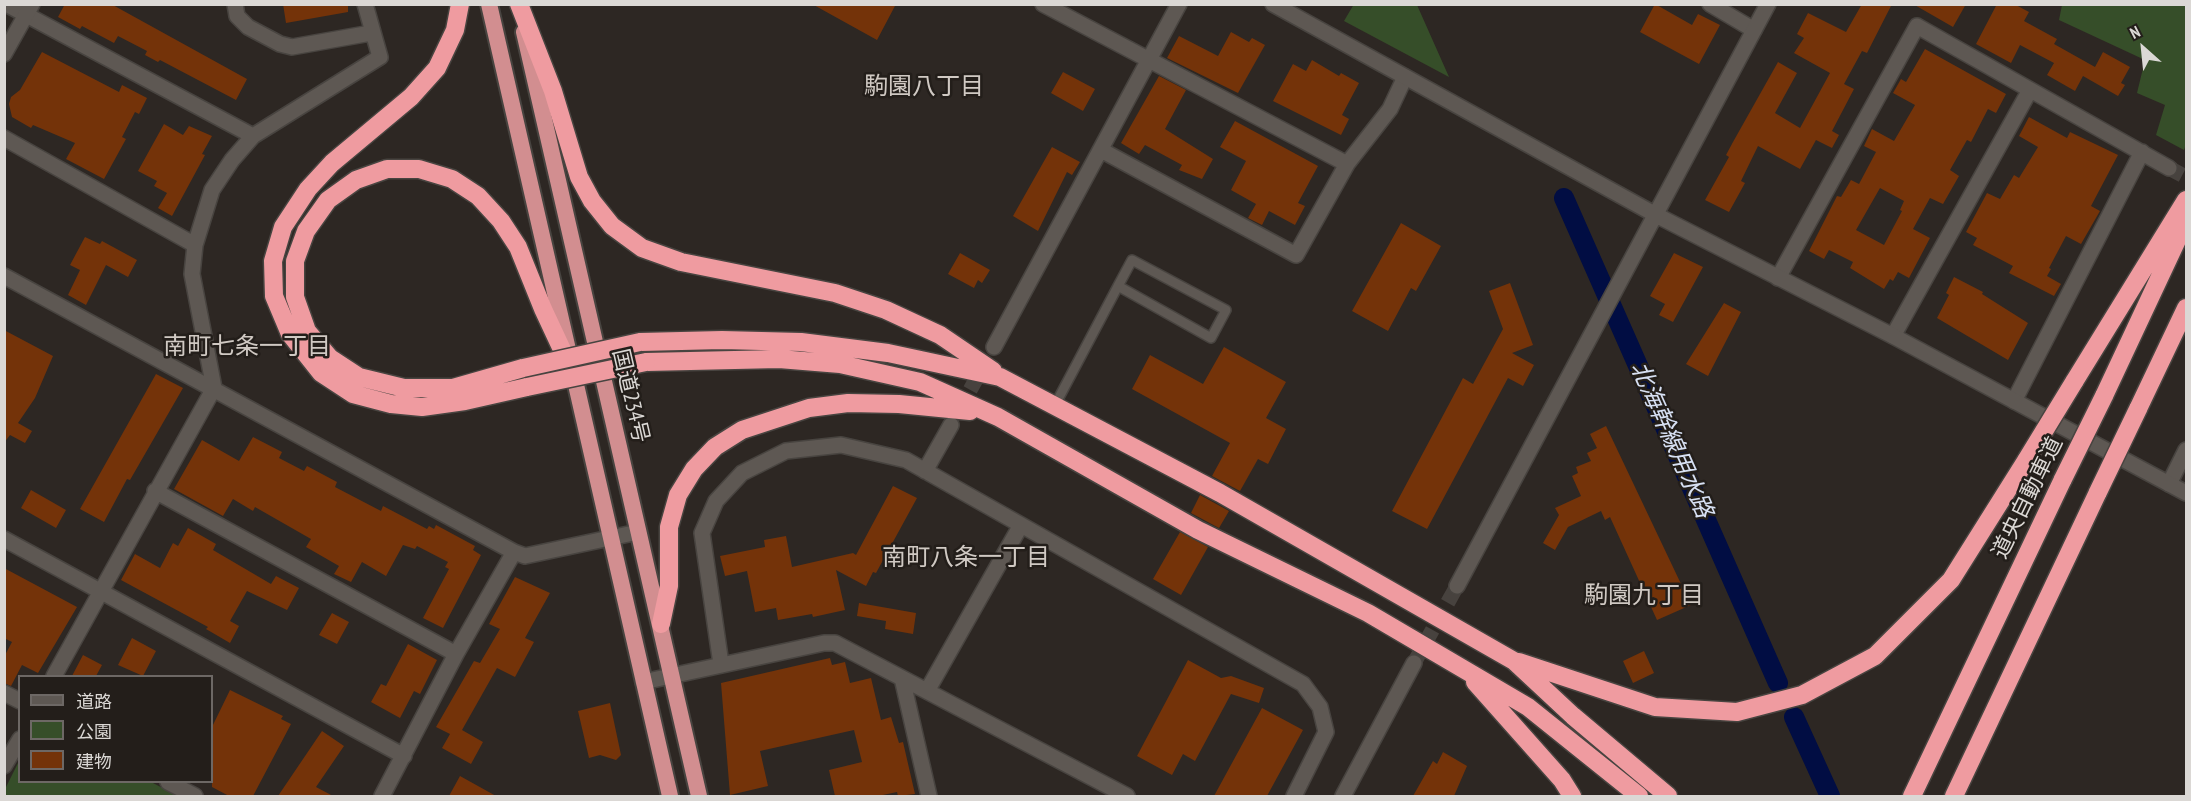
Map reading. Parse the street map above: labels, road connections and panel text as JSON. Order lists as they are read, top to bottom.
{
  "streets": {
    "highway": ["国道234号", "道央自動車道"]
  },
  "districts": [
    "駒園八丁目",
    "南町七条一丁目",
    "南町八条一丁目",
    "駒園九丁目"
  ],
  "water": ["北海幹線用水路"],
  "legend": ["道路", "公園", "建物"],
  "north": "top left"
}
